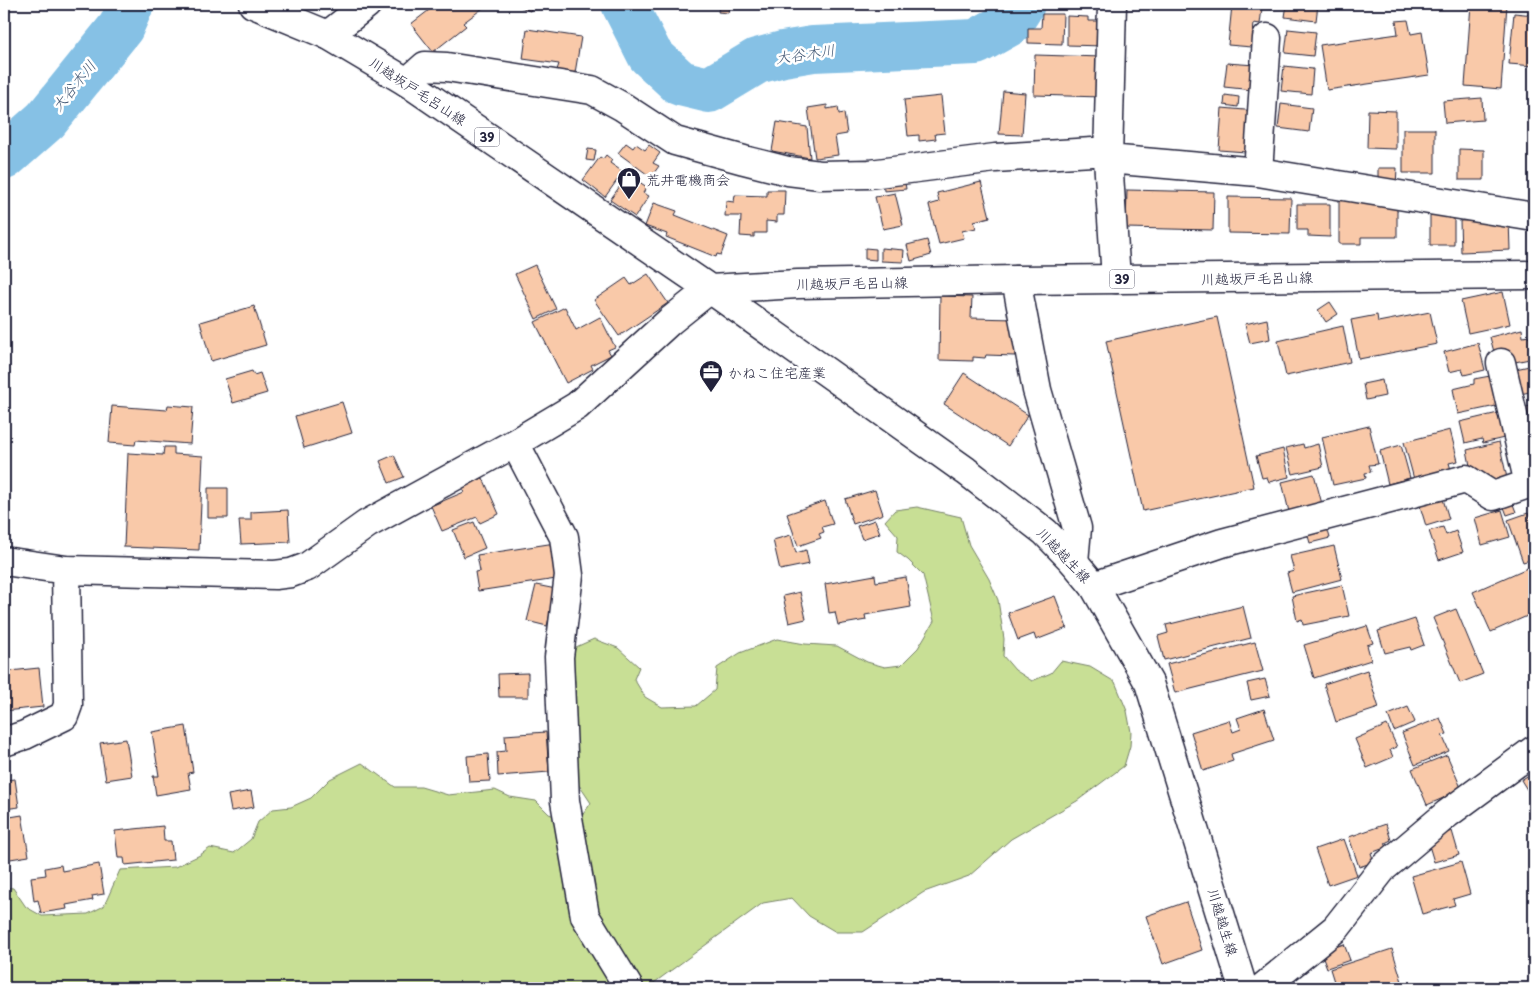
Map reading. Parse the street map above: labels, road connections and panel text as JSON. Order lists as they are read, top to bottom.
{
  "streets": {
    "street": ["川越坂戸毛呂山線", "39", "川越越生線"]
  },
  "crossings": [
    ["川越坂戸毛呂山線", "川越越生線"]
  ],
  "water": ["大谷木川"],
  "places": {
    "shop": ["荒井電機商会"],
    "office": ["かねこ住宅産業"]
  }
}
